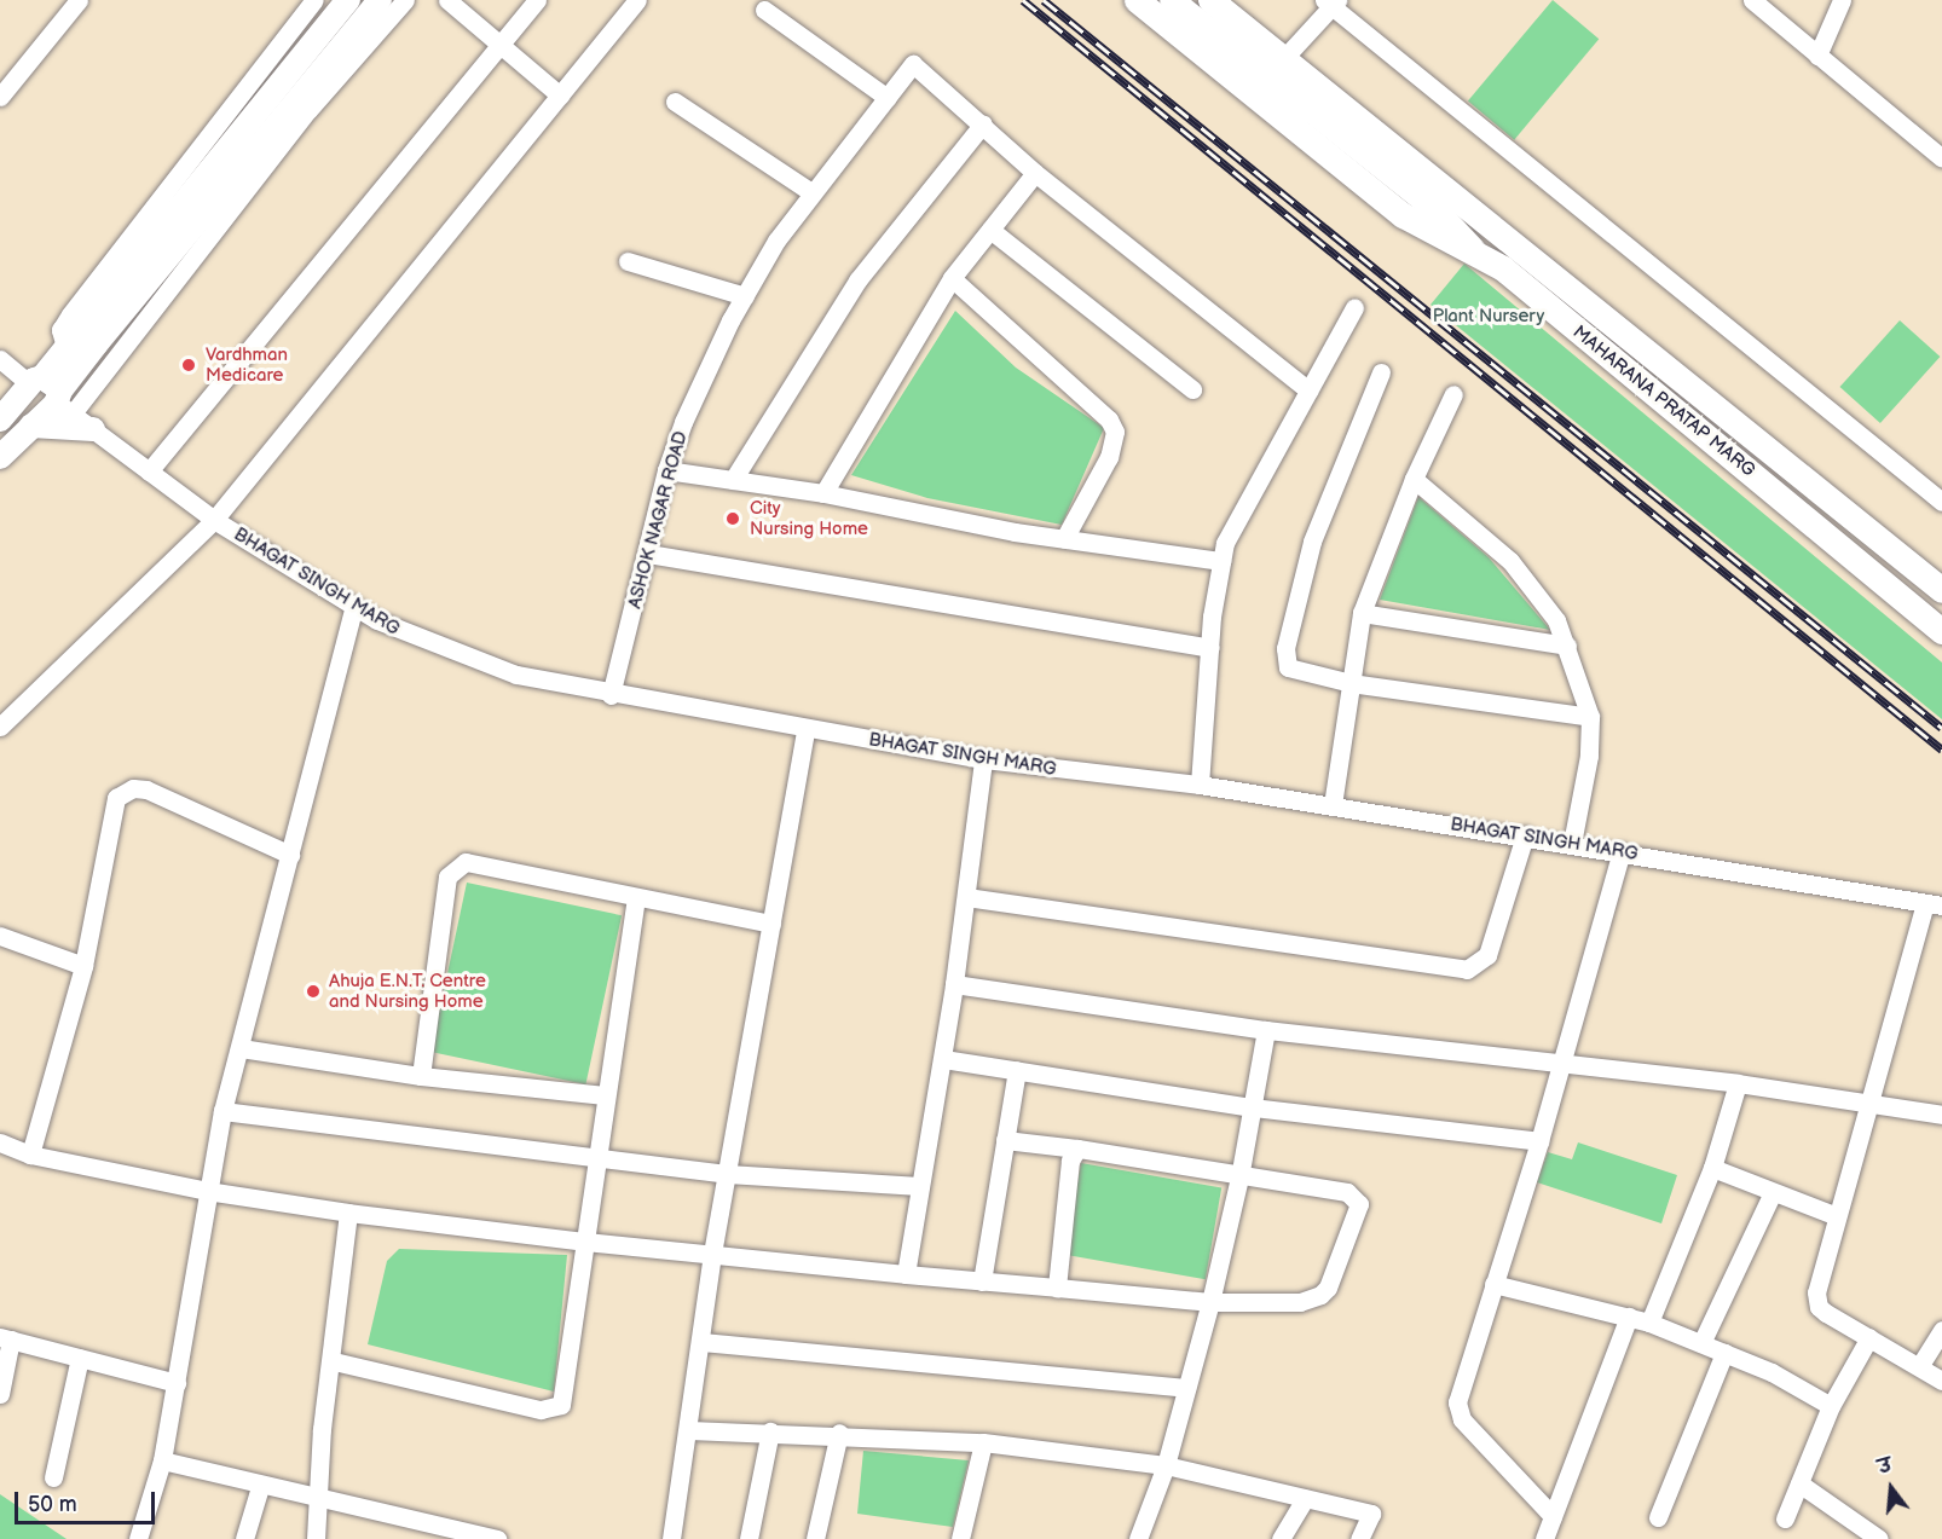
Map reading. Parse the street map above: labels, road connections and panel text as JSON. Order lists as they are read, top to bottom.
{
  "streets": {
    "main road": ["MAHARANA PRATAP MARG"],
    "street": ["ASHOK NAGAR ROAD", "BHAGAT SINGH MARG"]
  },
  "crossings": [
    ["ASHOK NAGAR ROAD", "BHAGAT SINGH MARG"]
  ],
  "parks": ["Plant Nursery"],
  "places": ["Vardhman Medicare", "City Nursing Home", "Ahuja E.N.T. Centre and Nursing Home"],
  "scale_bar": "50 m",
  "north": "top"
}
